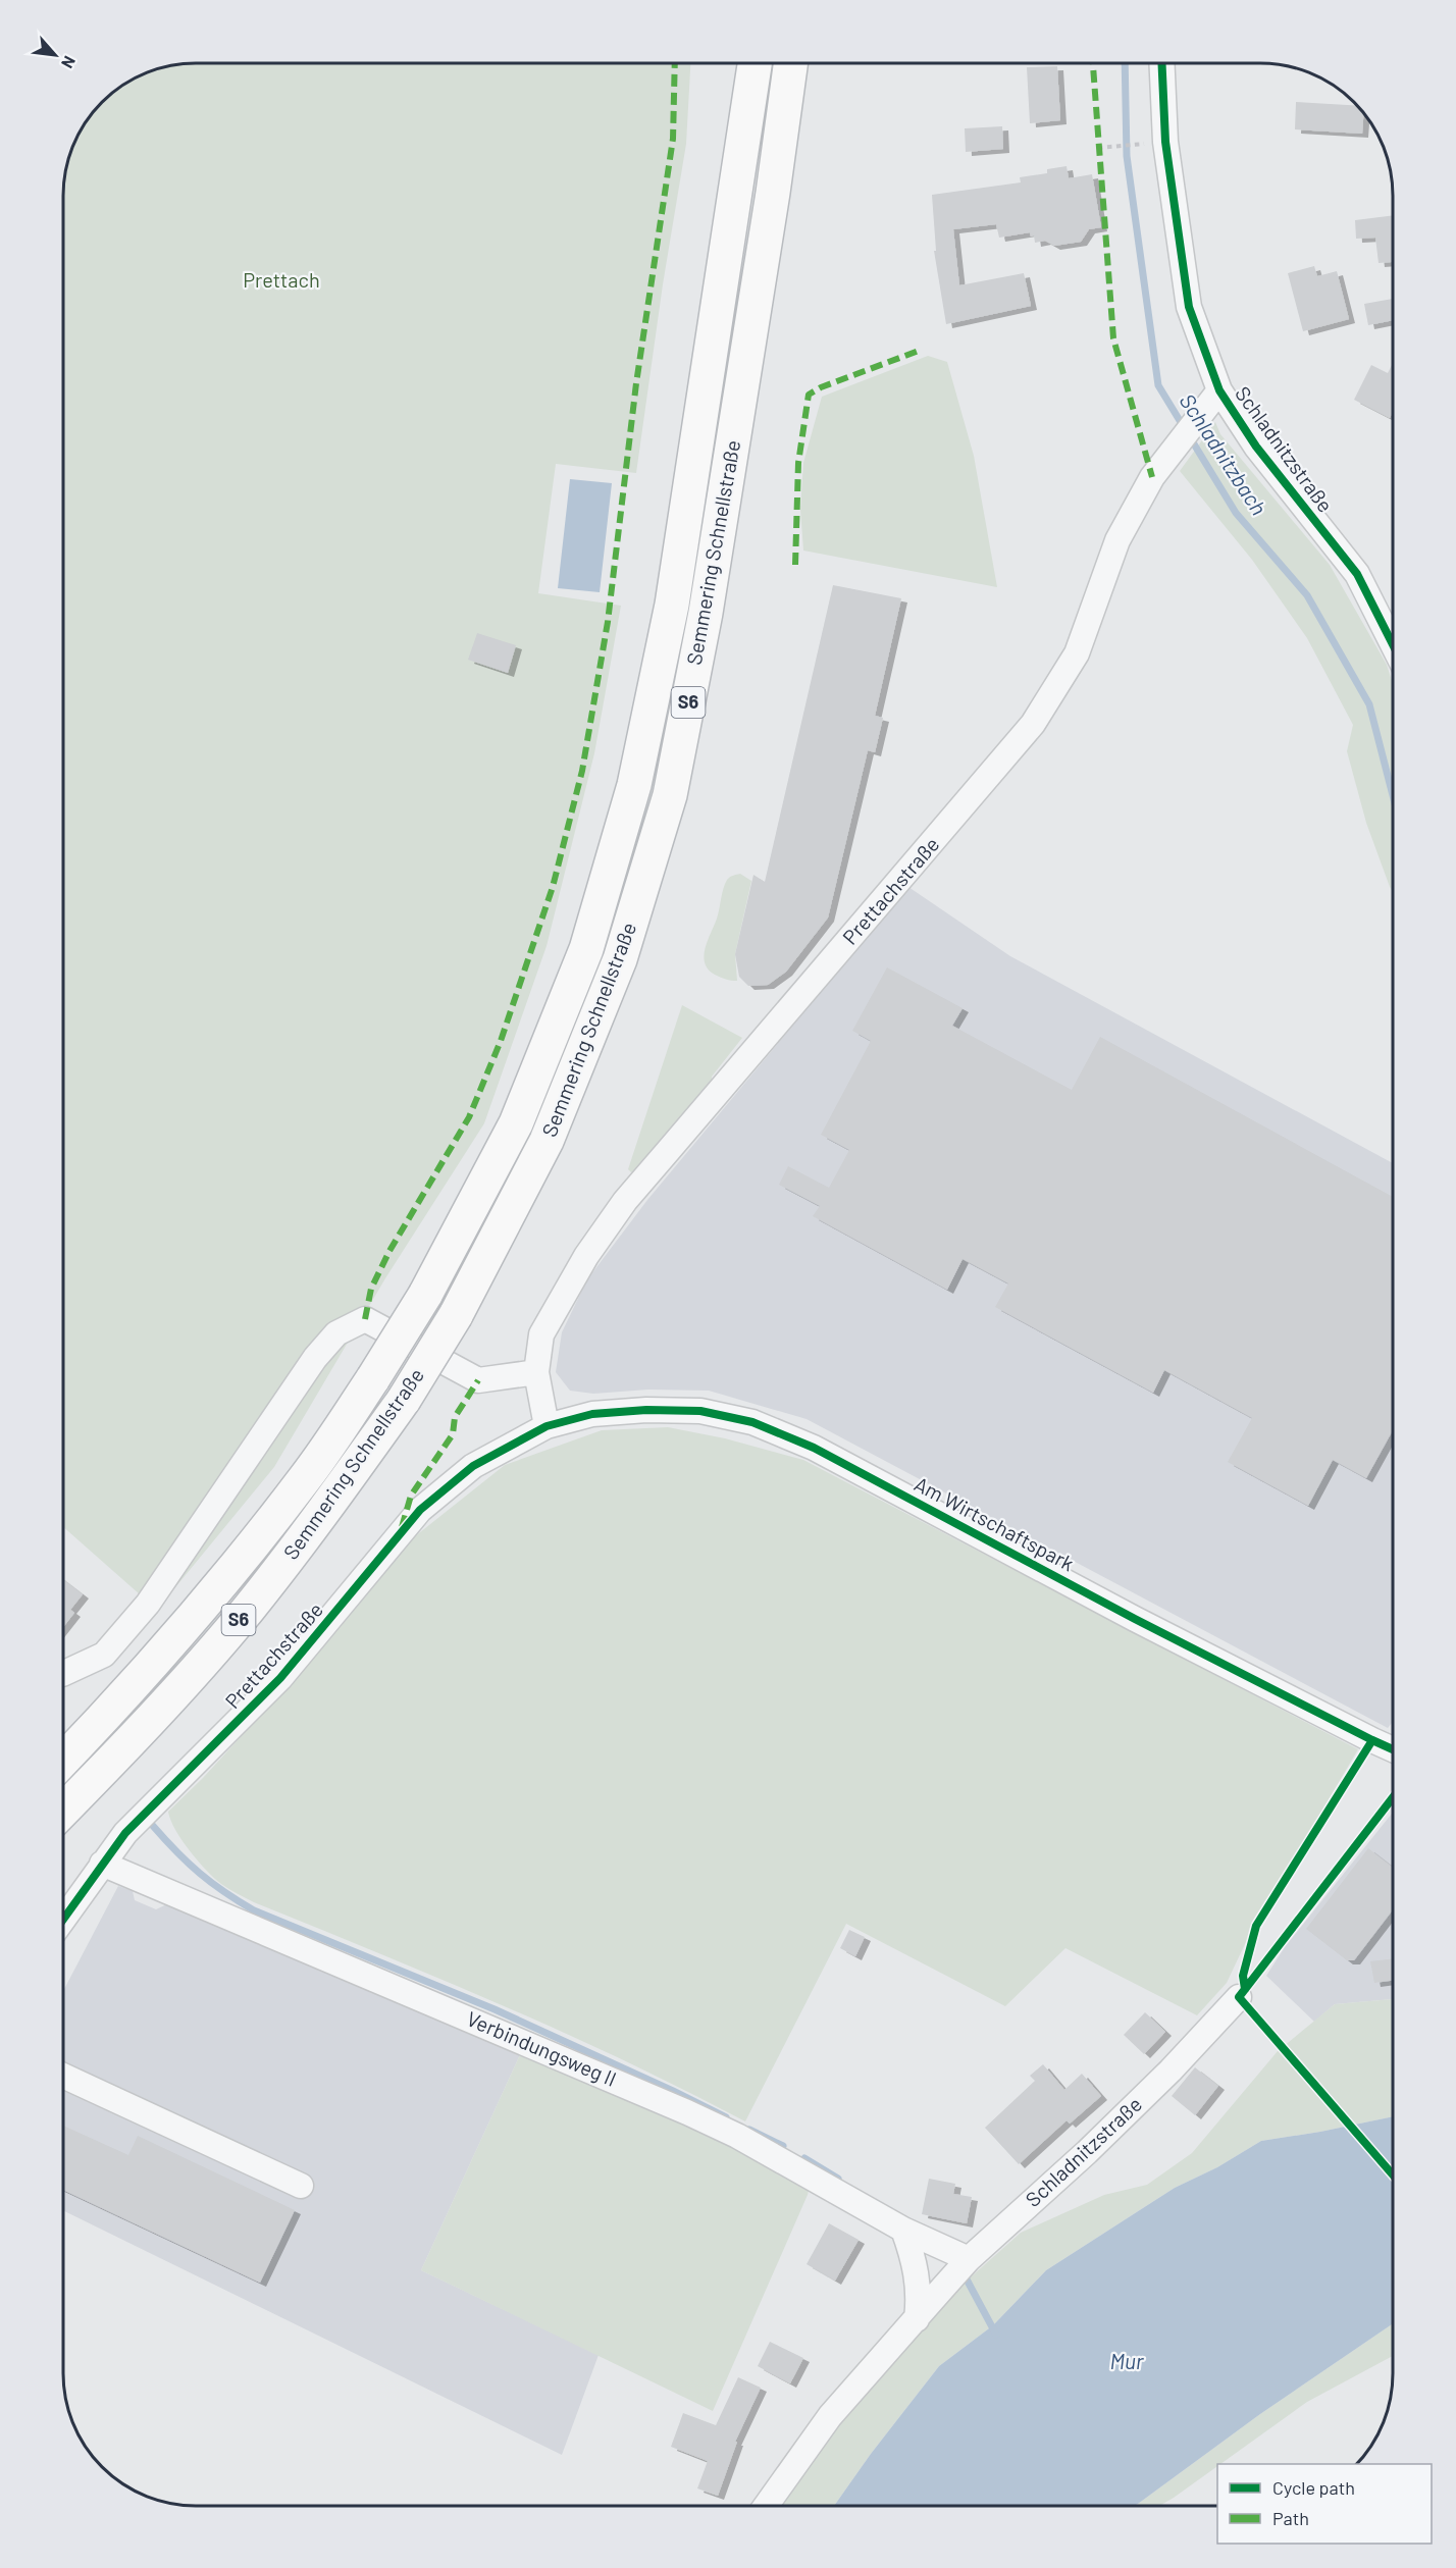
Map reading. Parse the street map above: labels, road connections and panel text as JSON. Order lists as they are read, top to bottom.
{
  "streets": {
    "highway": ["Semmering Schnellstraße", "S6"],
    "street": [
      "Schladnitzstraße",
      "Prettachstraße",
      "Am Wirtschaftspark",
      "Verbindungsweg II"
    ]
  },
  "crossings": [
    ["Schladnitzstraße", "Prettachstraße"],
    ["Schladnitzstraße", "Verbindungsweg II"],
    ["Prettachstraße", "Am Wirtschaftspark"],
    ["Prettachstraße", "Verbindungsweg II"]
  ],
  "water": ["Schladnitzbach", "Mur"],
  "parks": ["Prettach"],
  "legend": ["Cycle path", "Path"],
  "north": "bottom right"
}
